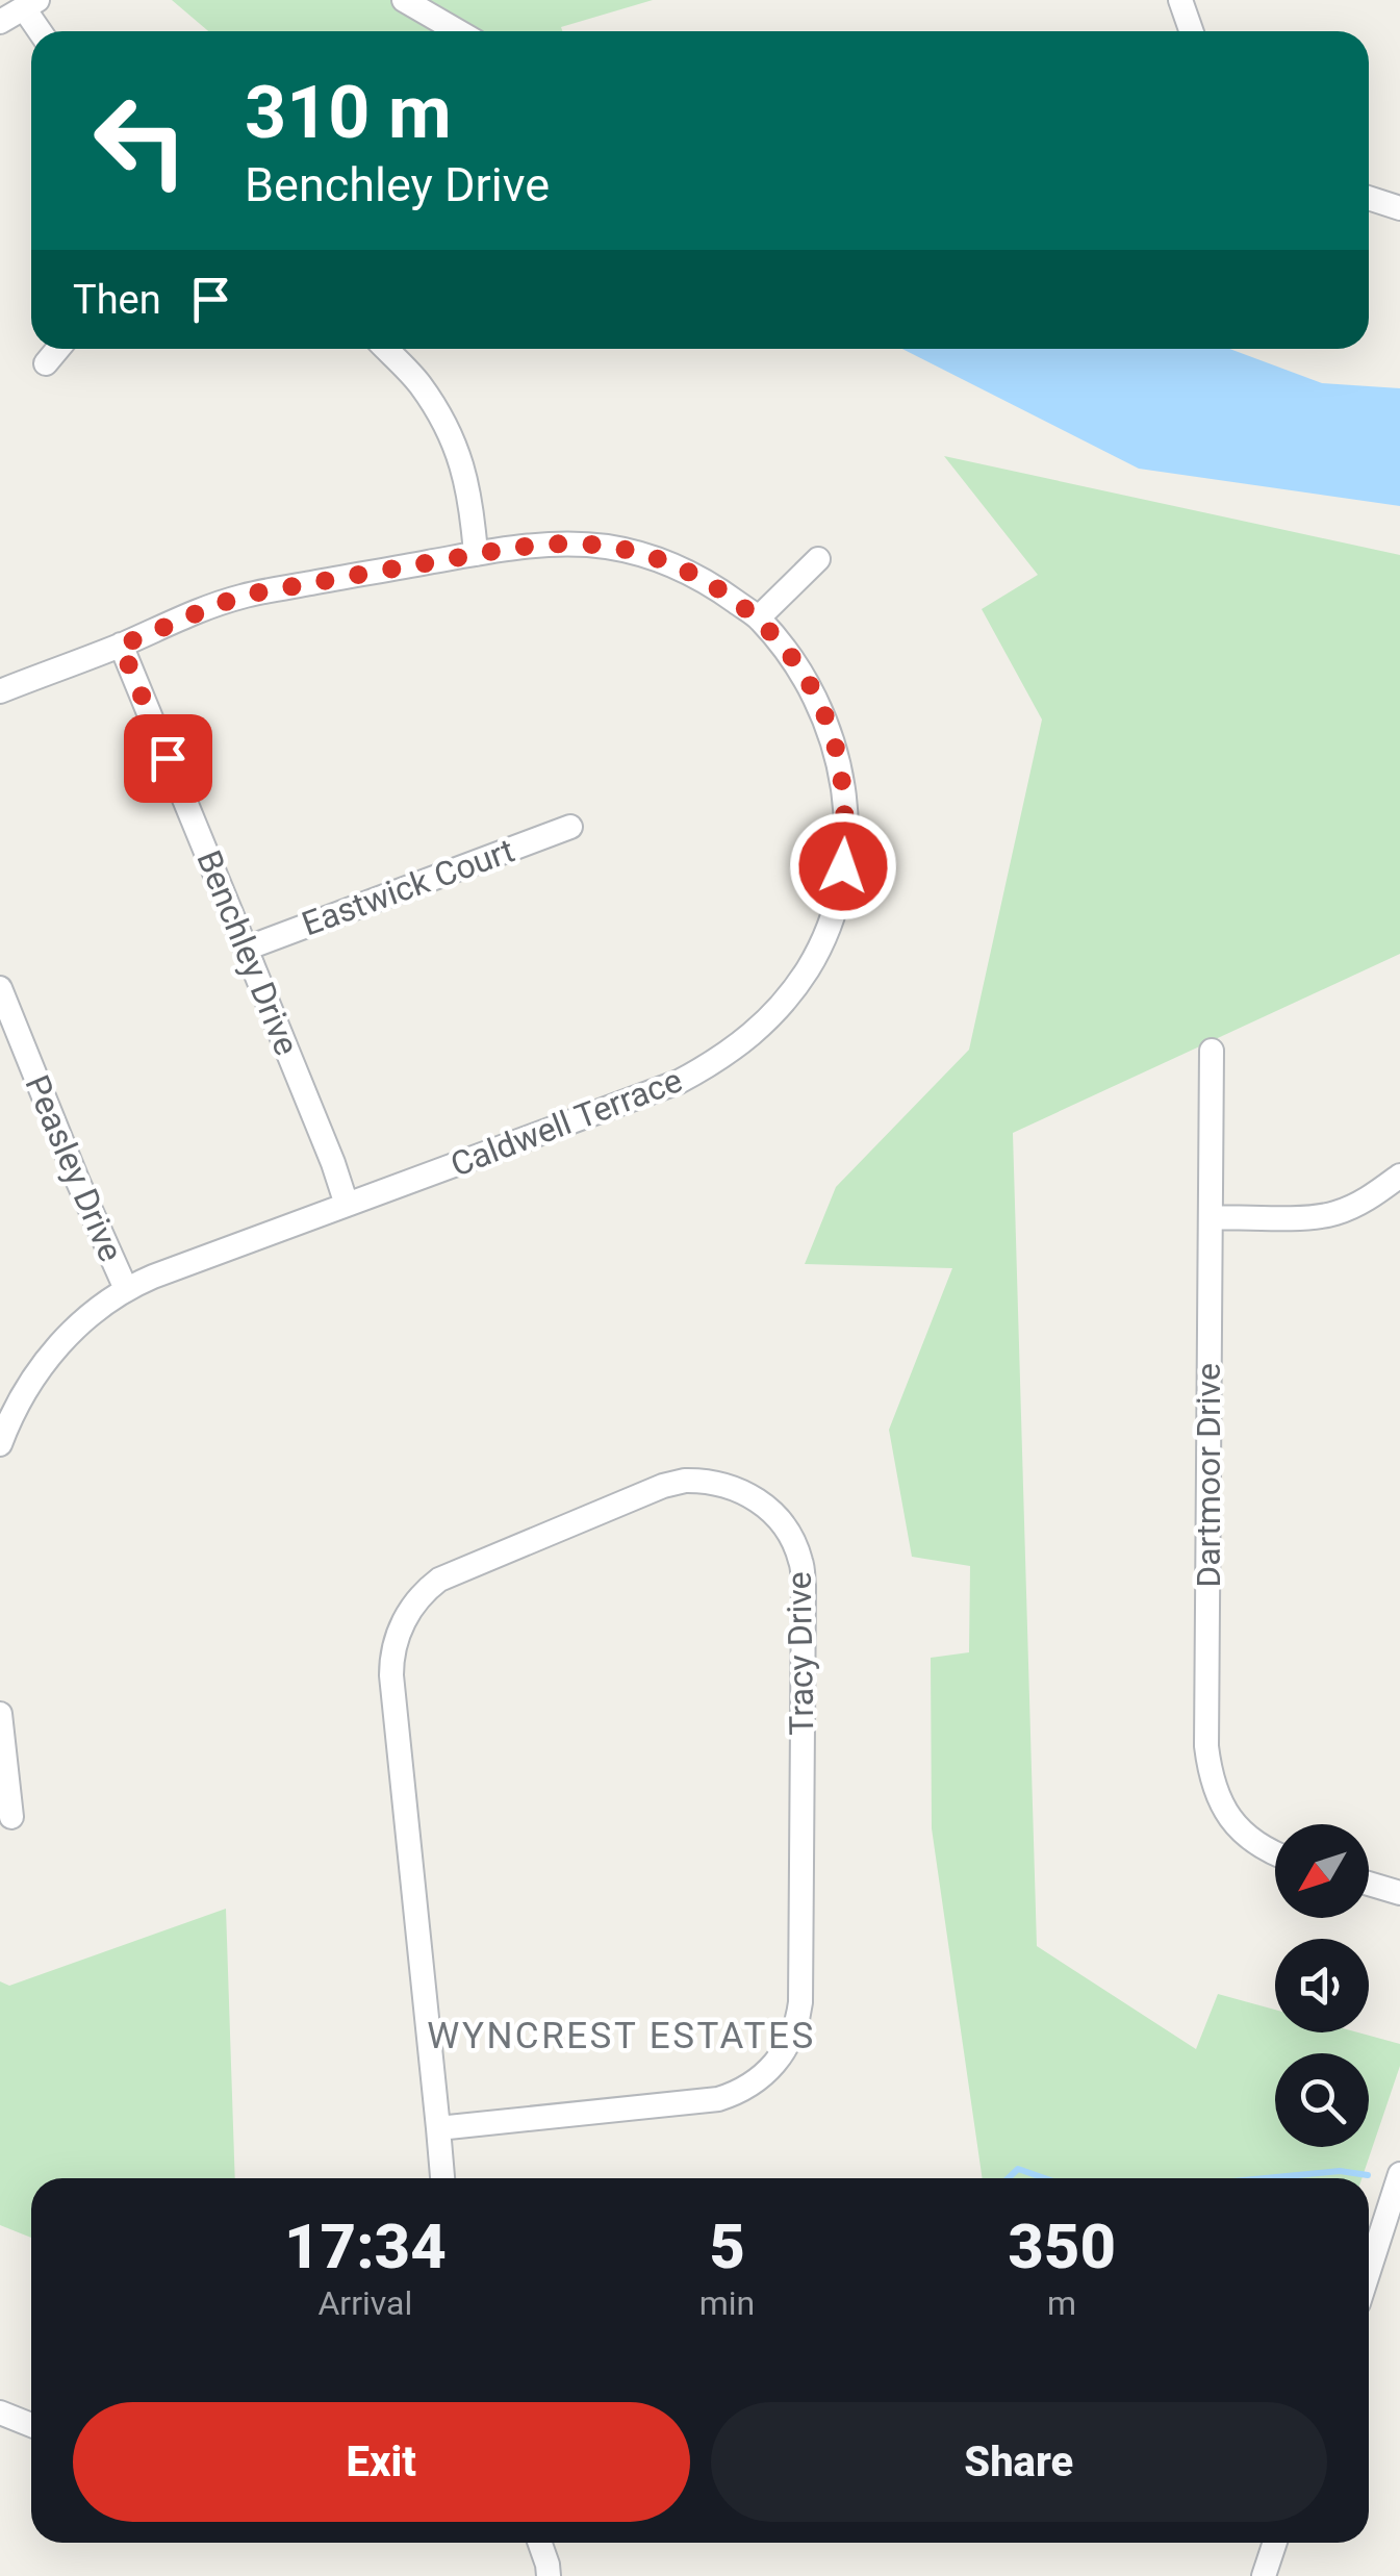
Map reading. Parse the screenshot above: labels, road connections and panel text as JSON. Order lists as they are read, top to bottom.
{
  "streets": {
    "street": [
      "Eastwick Court",
      "Benchley Drive",
      "Caldwell Terrace",
      "Peasley Drive",
      "Dartmoor Drive",
      "Tracy Drive"
    ]
  },
  "crossings": [
    ["Eastwick Court", "Benchley Drive"],
    ["Benchley Drive", "Caldwell Terrace"],
    ["Caldwell Terrace", "Peasley Drive"]
  ],
  "districts": ["WYNCREST ESTATES"],
  "north": "bottom left",
  "page": {
    "turn": ["310 m", "Benchley Drive"],
    "then": "Then",
    "eta": [
      "17:34",
      "Arrival",
      "5",
      "min",
      "350",
      "m"
    ],
    "buttons": ["Exit", "Share"]
  }
}
